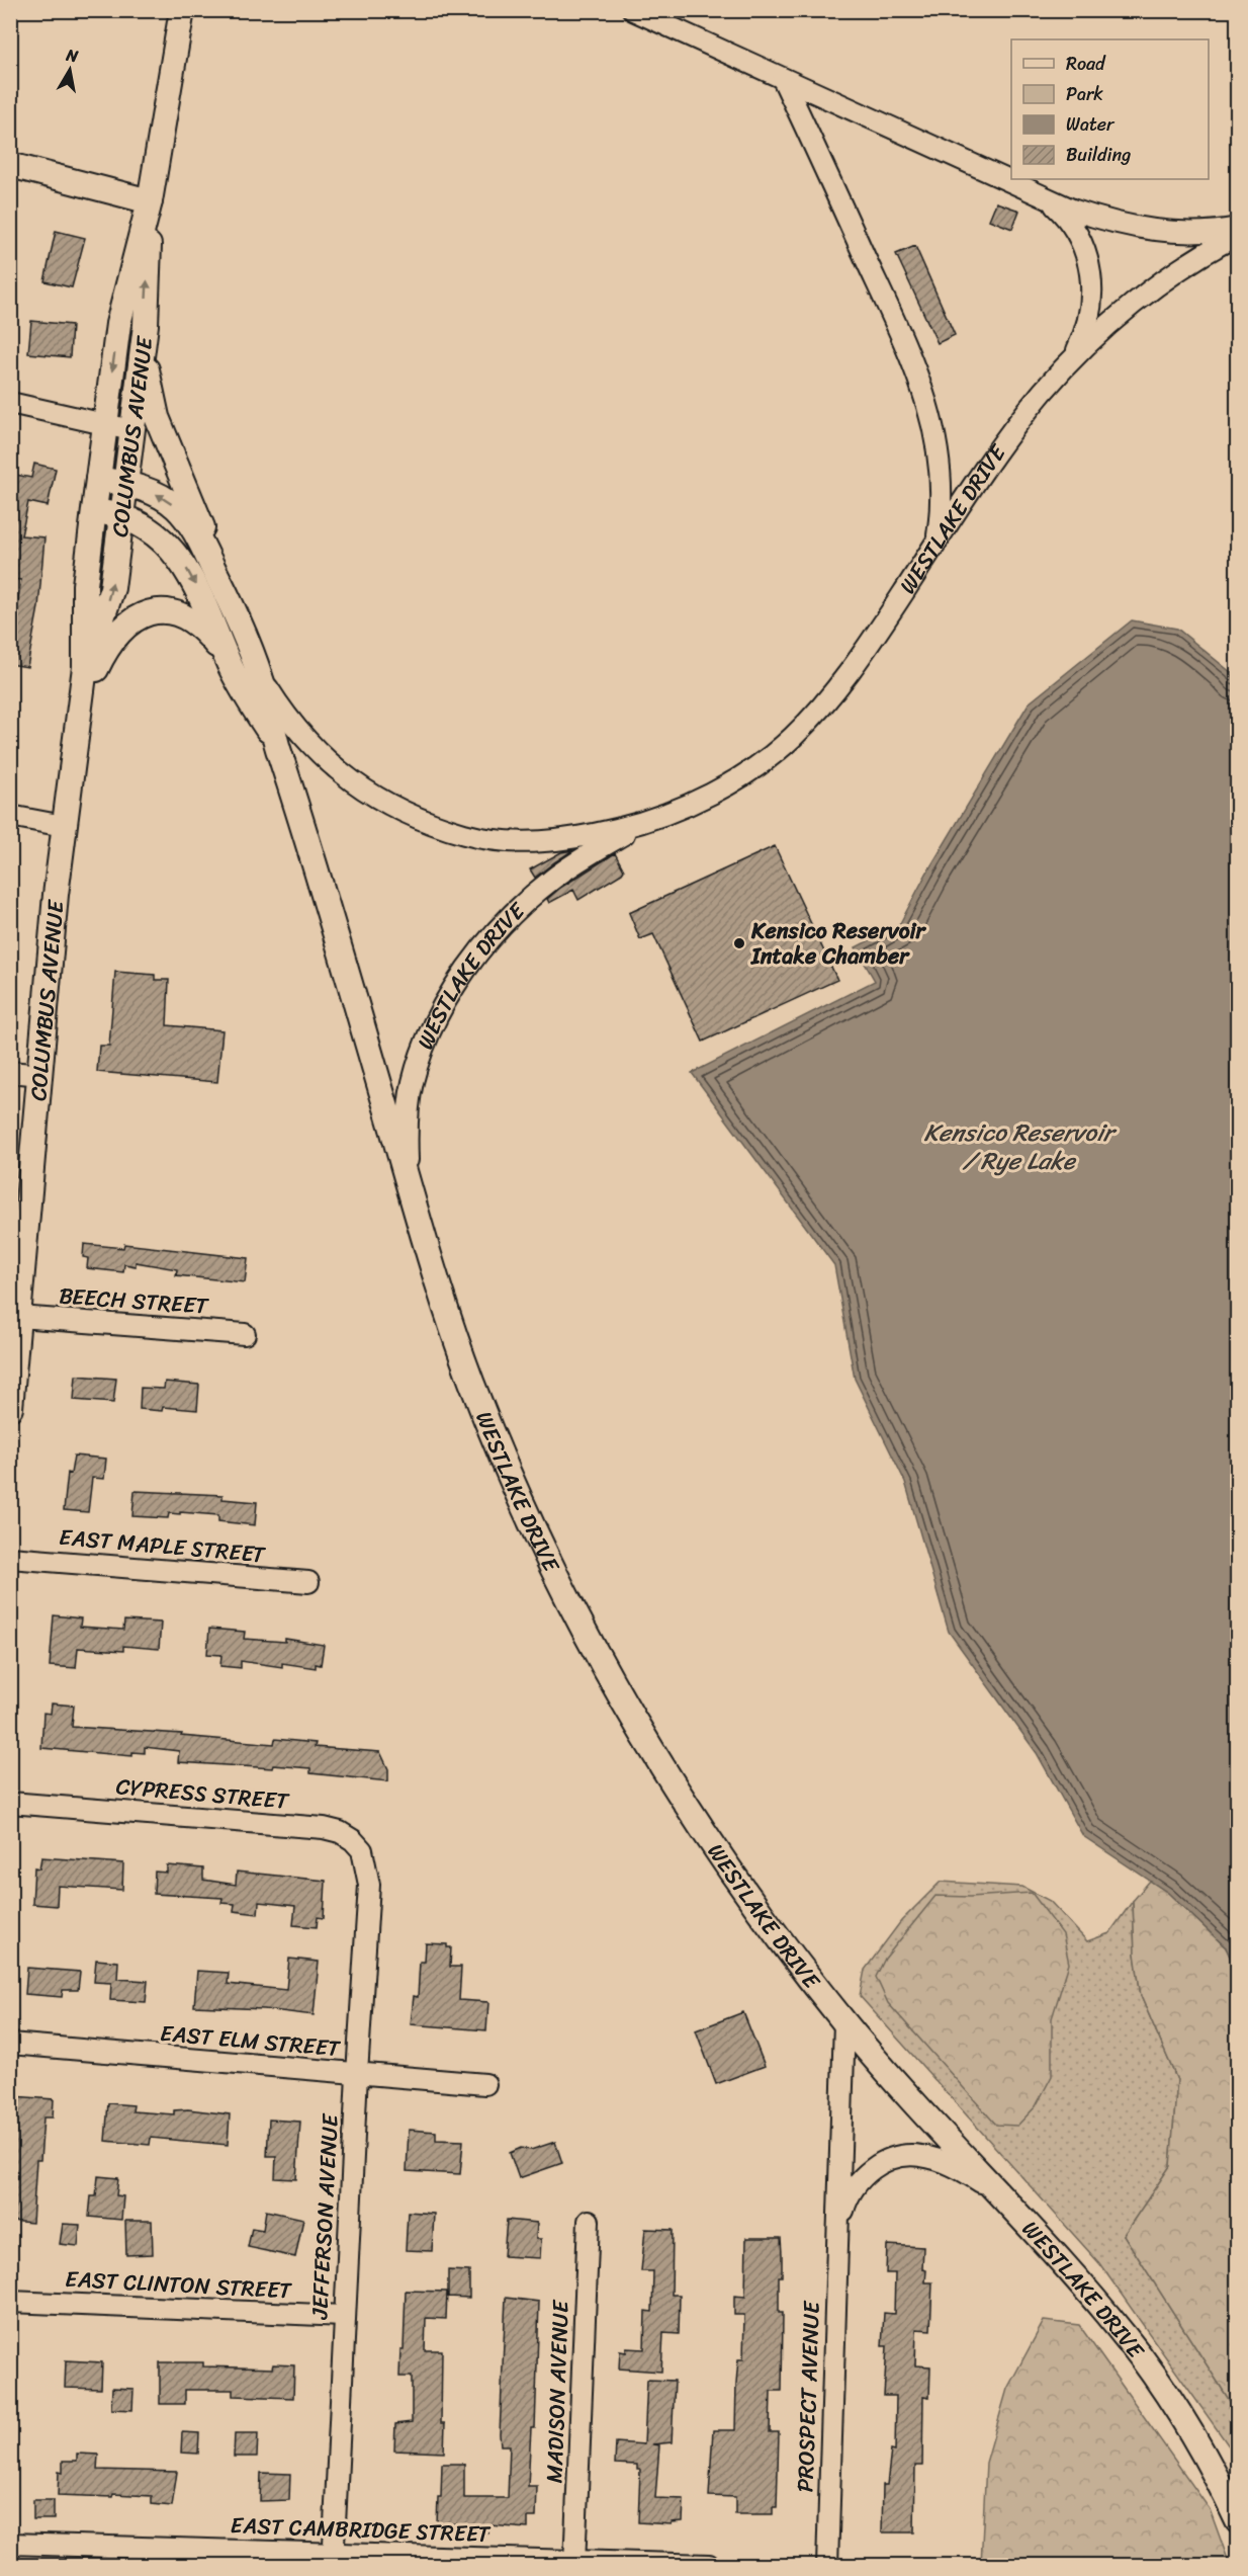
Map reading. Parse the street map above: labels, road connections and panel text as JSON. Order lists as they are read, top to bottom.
{
  "streets": {
    "street": [
      "COLUMBUS AVENUE",
      "WESTLAKE DRIVE",
      "BEECH STREET",
      "EAST MAPLE STREET",
      "CYPRESS STREET",
      "EAST ELM STREET",
      "JEFFERSON AVENUE",
      "EAST CLINTON STREET",
      "MADISON AVENUE",
      "PROSPECT AVENUE",
      "EAST CAMBRIDGE STREET"
    ]
  },
  "crossings": [
    ["COLUMBUS AVENUE", "BEECH STREET"],
    ["WESTLAKE DRIVE", "PROSPECT AVENUE"],
    ["CYPRESS STREET", "JEFFERSON AVENUE"],
    ["EAST ELM STREET", "JEFFERSON AVENUE"],
    ["JEFFERSON AVENUE", "EAST CLINTON STREET"],
    ["JEFFERSON AVENUE", "EAST CAMBRIDGE STREET"],
    ["MADISON AVENUE", "EAST CAMBRIDGE STREET"]
  ],
  "water": ["Kensico Reservoir / Rye Lake"],
  "places": ["Kensico Reservoir Intake Chamber"],
  "legend": [
    "Road",
    "Park",
    "Water",
    "Building"
  ],
  "north": "top"
}
